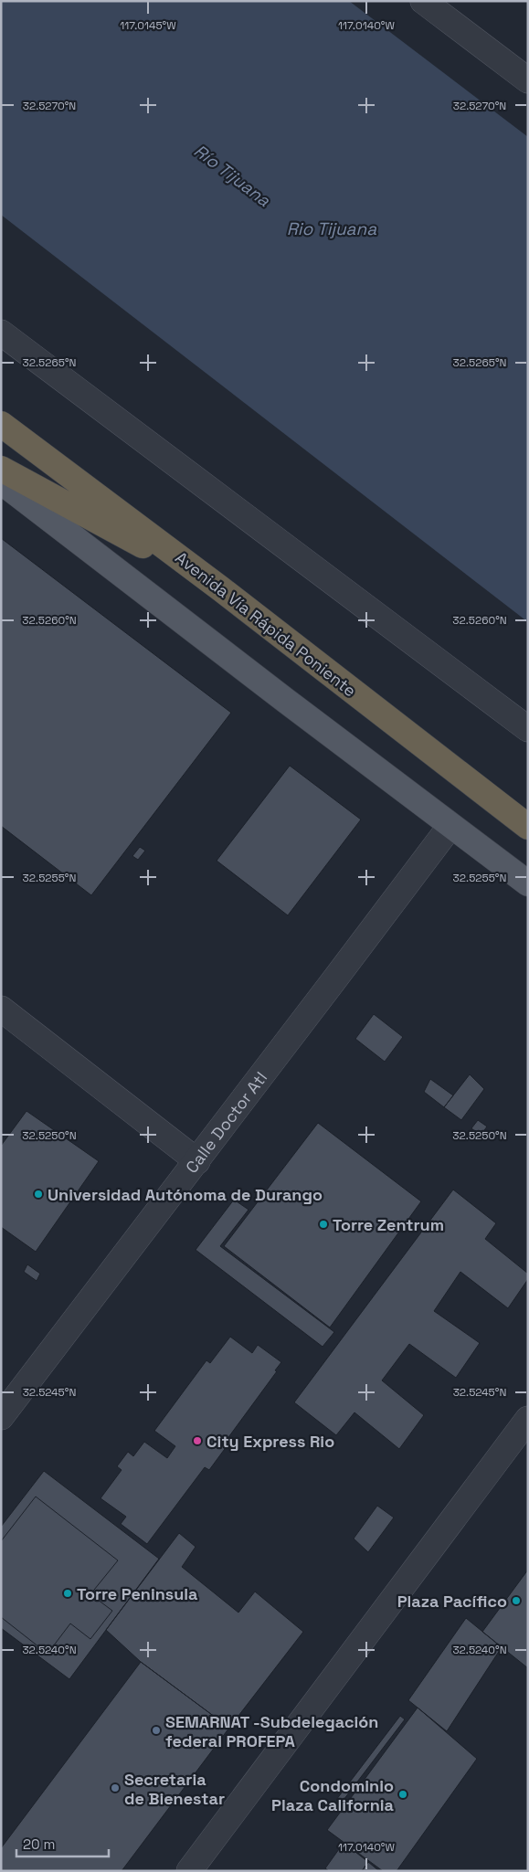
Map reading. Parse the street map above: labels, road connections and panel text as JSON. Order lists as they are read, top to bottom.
{
  "streets": {
    "highway": ["Avenida Vía Rápida Poniente"],
    "street": ["Calle Doctor Atl"]
  },
  "water": ["Río Tijuana", "Rio Tijuana"],
  "places": [
    "Universidad Autónoma de Durango",
    "Torre Zentrum",
    "City Express Rio",
    "Torre Peninsula",
    "Plaza Pacífico",
    "SEMARNAT -Subdelegación federal PROFEPA",
    "Secretaria de Bienestar",
    "Condominio Plaza California"
  ],
  "scale_bar": "20 m",
  "coordinates": [
    "117.0145°W",
    "117.0140°W",
    "32.5270°N",
    "32.5265°N",
    "32.5260°N",
    "32.5255°N",
    "32.5250°N",
    "32.5245°N",
    "32.5240°N"
  ]
}
